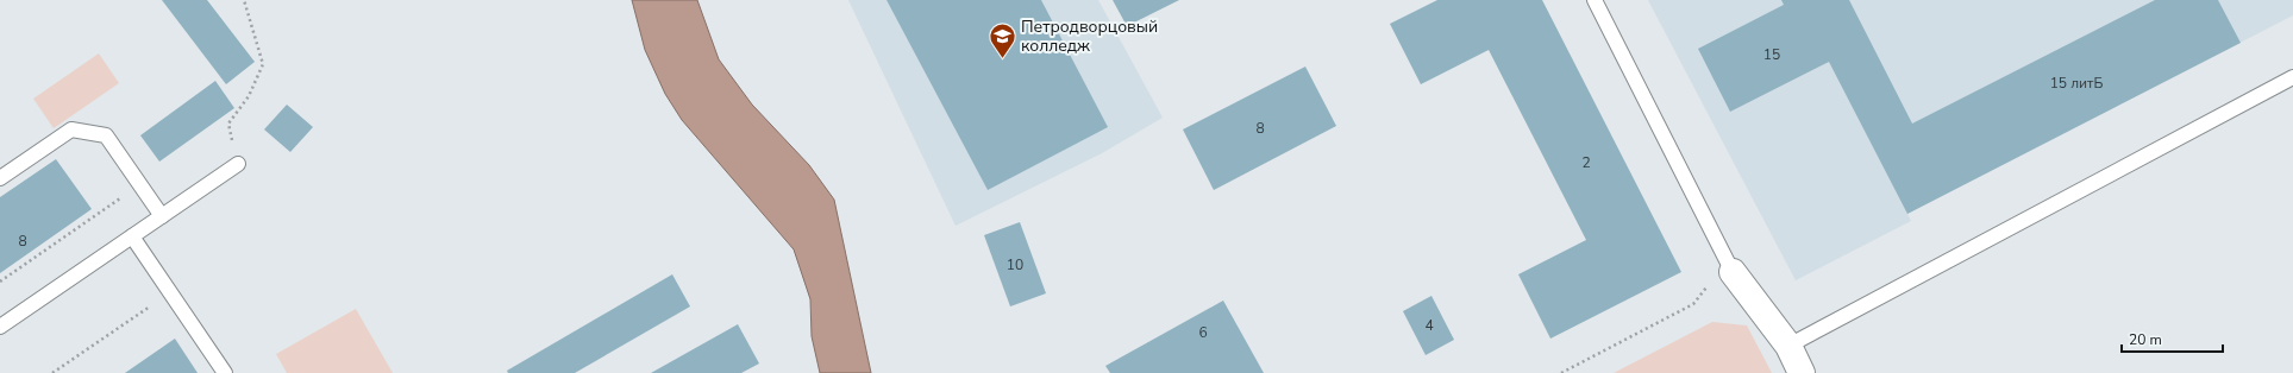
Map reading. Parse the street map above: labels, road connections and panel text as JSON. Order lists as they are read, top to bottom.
{
  "places": {
    "school or university": ["Петродворцовый колледж"]
  },
  "house_numbers": [
    "15",
    "15 литБ",
    "8",
    "2",
    "8",
    "10",
    "4",
    "6"
  ],
  "scale_bar": "20 m"
}
